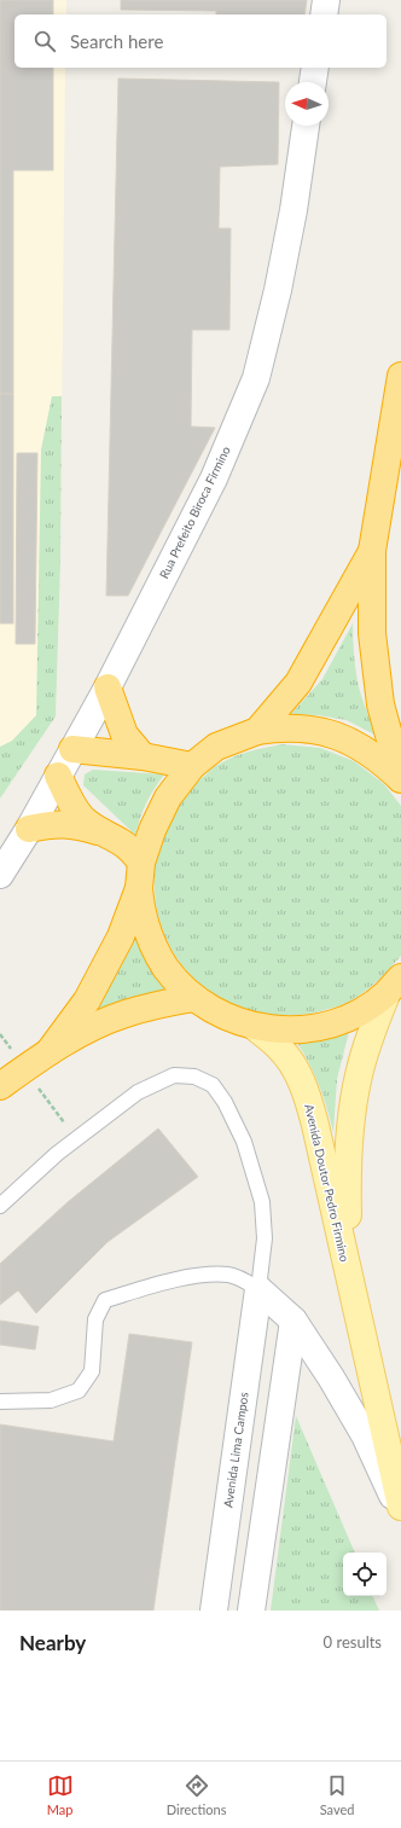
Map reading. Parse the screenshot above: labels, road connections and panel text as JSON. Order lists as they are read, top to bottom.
{
  "streets": {
    "main road": ["Avenida Doutor Pedro Firmino"],
    "street": ["Rua Prefeito Biroca Firmino", "Avenida Lima Campos"]
  },
  "north": "left",
  "page": {
    "search": "Search here",
    "heading": ["Nearby", "0 results"],
    "nav": ["Map", "Directions", "Saved"]
  }
}
